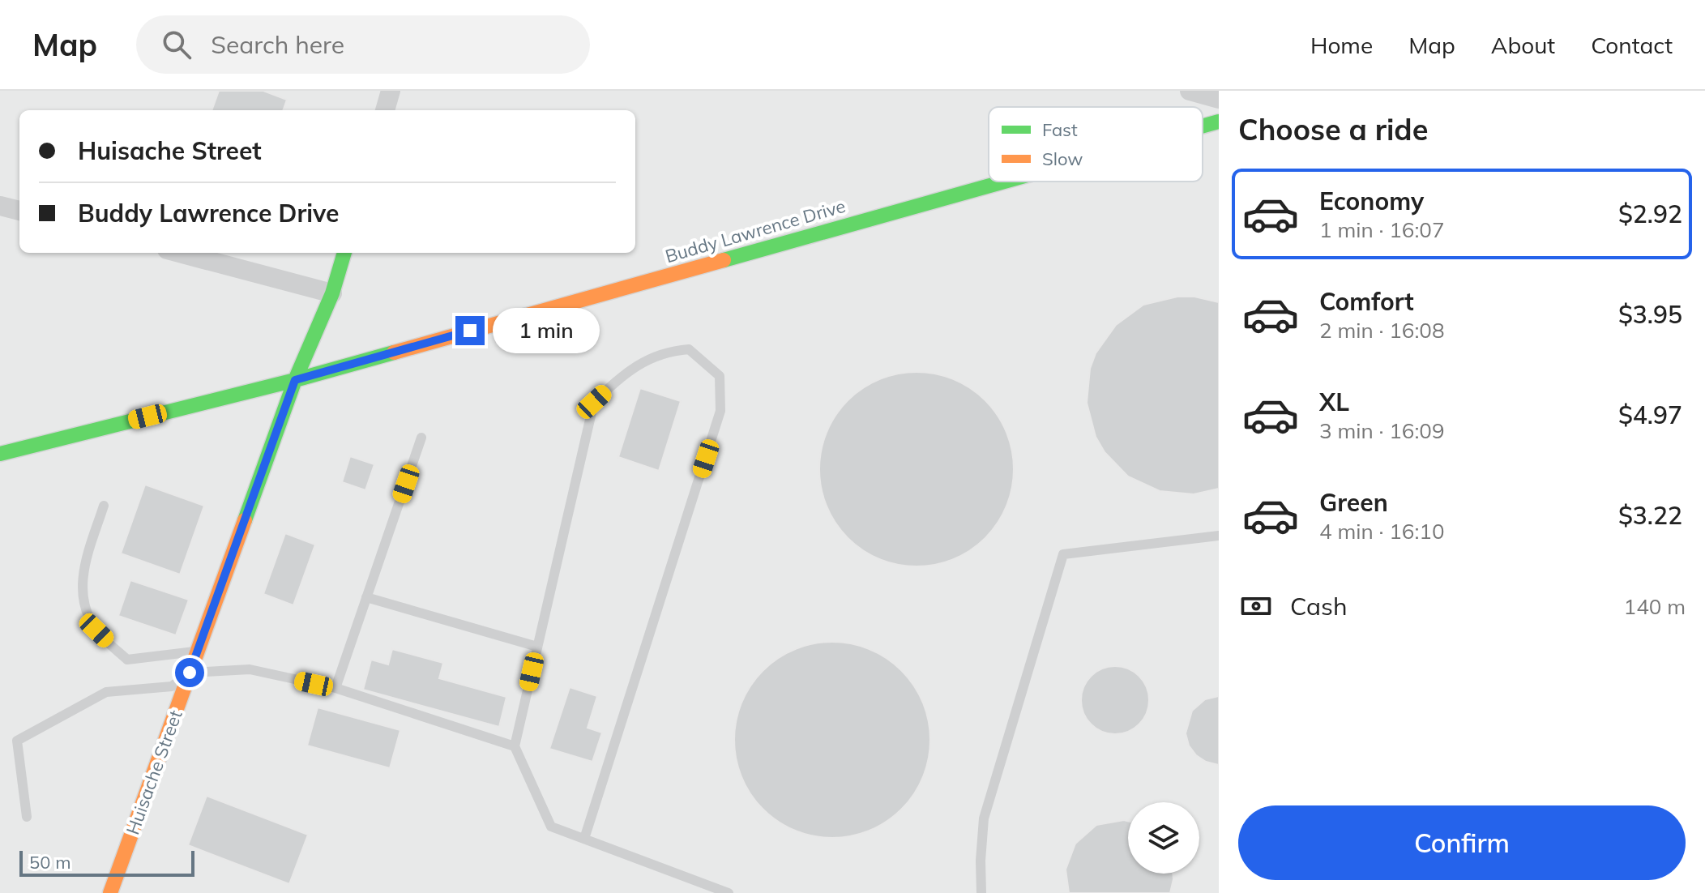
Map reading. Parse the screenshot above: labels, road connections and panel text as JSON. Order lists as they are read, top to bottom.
{
  "streets": {
    "street": ["Buddy Lawrence Drive", "Huisache Street"]
  },
  "crossings": [
    ["Buddy Lawrence Drive", "Huisache Street"]
  ],
  "legend": ["Fast", "Slow"],
  "scale_bar": "50 m",
  "page": {
    "header": "Map",
    "search": "Search here",
    "nav": [
      "Home",
      "Map",
      "About",
      "Contact"
    ],
    "heading": "Choose a ride",
    "banner": ["Huisache Street", "Buddy Lawrence Drive"],
    "list": [
      {
        "name": "Economy",
        "note": "1 min · 16:07",
        "value": "$2.92"
      },
      {
        "name": "Comfort",
        "note": "2 min · 16:08",
        "value": "$3.95"
      },
      {
        "name": "XL",
        "note": "3 min · 16:09",
        "value": "$4.97"
      },
      {
        "name": "Green",
        "note": "4 min · 16:10",
        "value": "$3.22"
      }
    ],
    "bubble": "1 min",
    "pay": ["Cash", "140 m"],
    "buttons": "Confirm",
    "scale": "50 m"
  }
}
